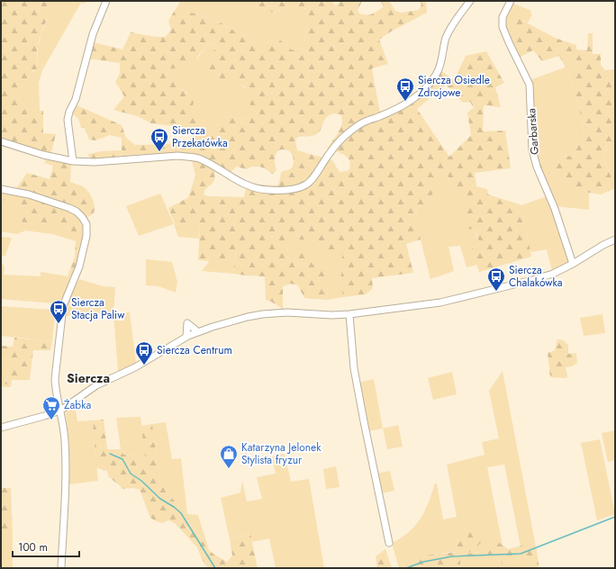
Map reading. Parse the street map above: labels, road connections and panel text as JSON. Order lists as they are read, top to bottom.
{
  "streets": {
    "street": ["Garbarska"]
  },
  "districts": ["Siercza"],
  "places": {
    "bus stop": [
      "Siercza Osiedle Zdrojowe",
      "Siercza Przekatówka",
      "Siercza Chalakówka",
      "Siercza Stacja Paliw",
      "Siercza Centrum"
    ],
    "supermarket": ["Żabka"],
    "shop": ["Katarzyna Jelonek Stylista fryzur"]
  },
  "scale_bar": "100 m"
}
